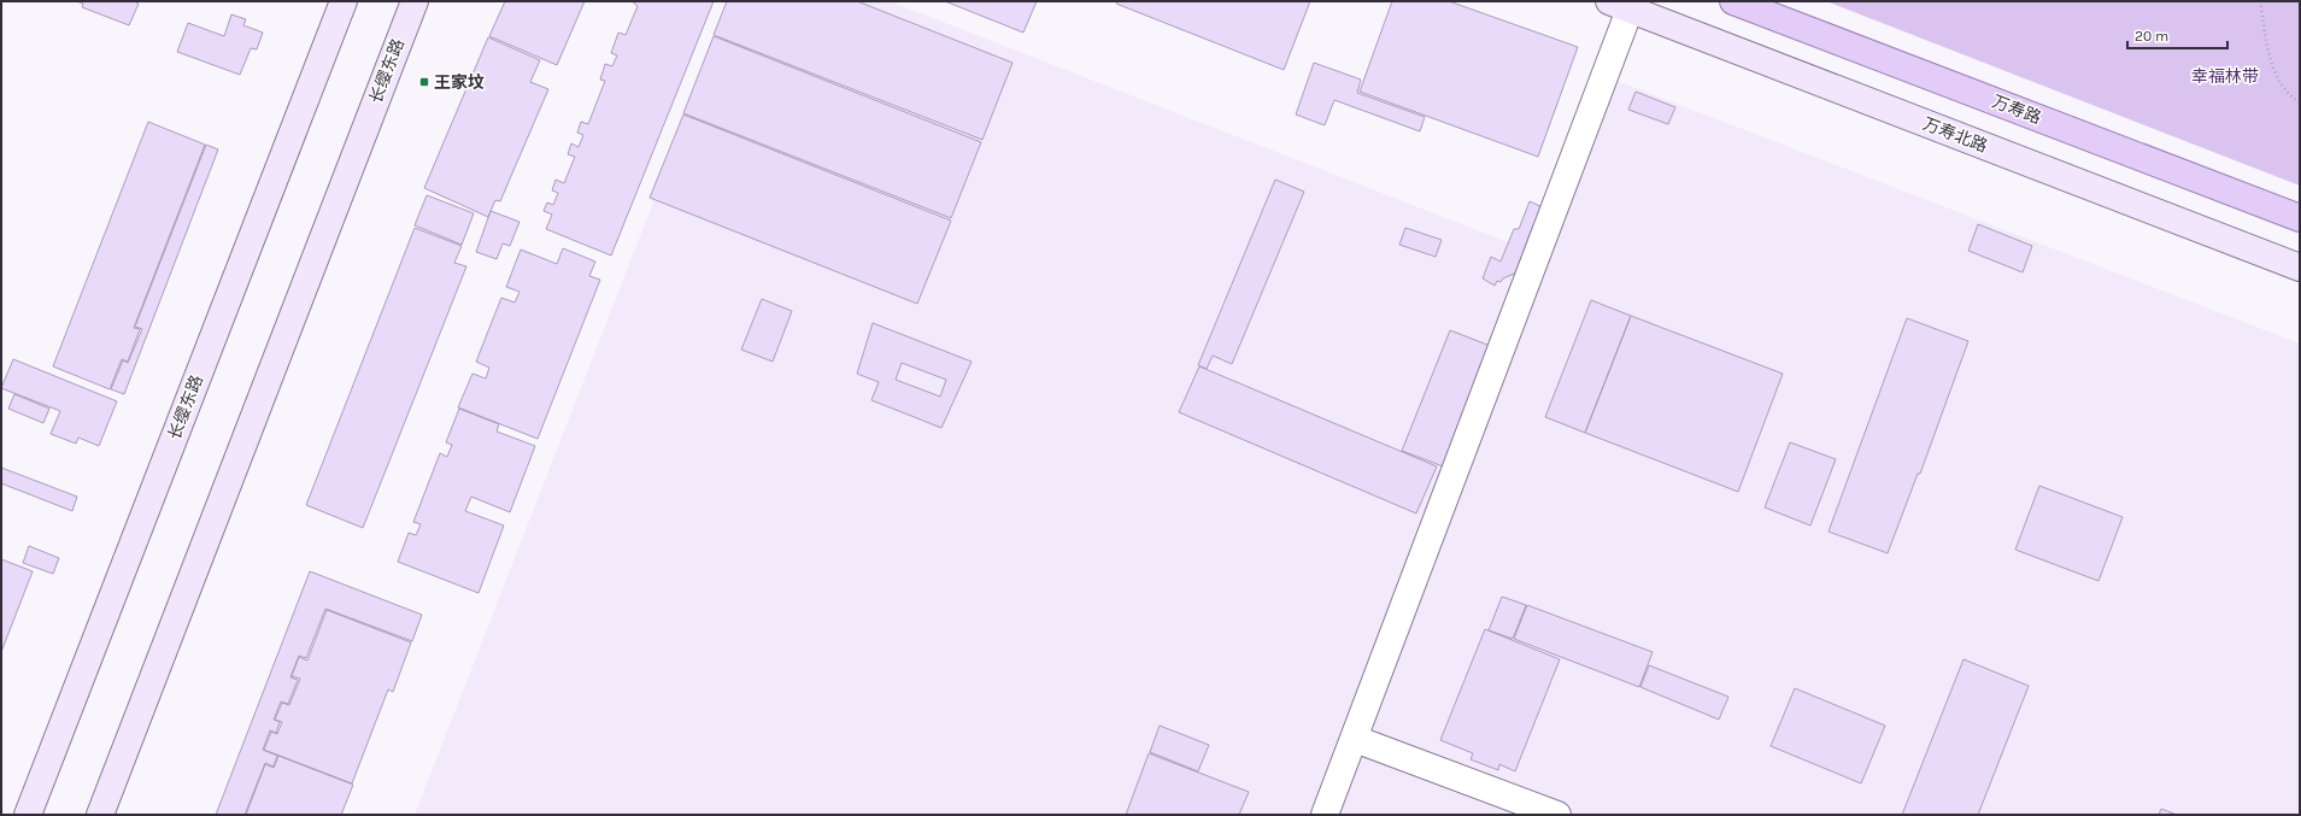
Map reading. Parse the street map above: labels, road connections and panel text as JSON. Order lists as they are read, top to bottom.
{
  "streets": {
    "main road": ["长缨东路", "万寿路", "万寿北路"]
  },
  "parks": ["幸福林带"],
  "places": {
    "transit": ["王家坟"]
  },
  "scale_bar": "20 m"
}
